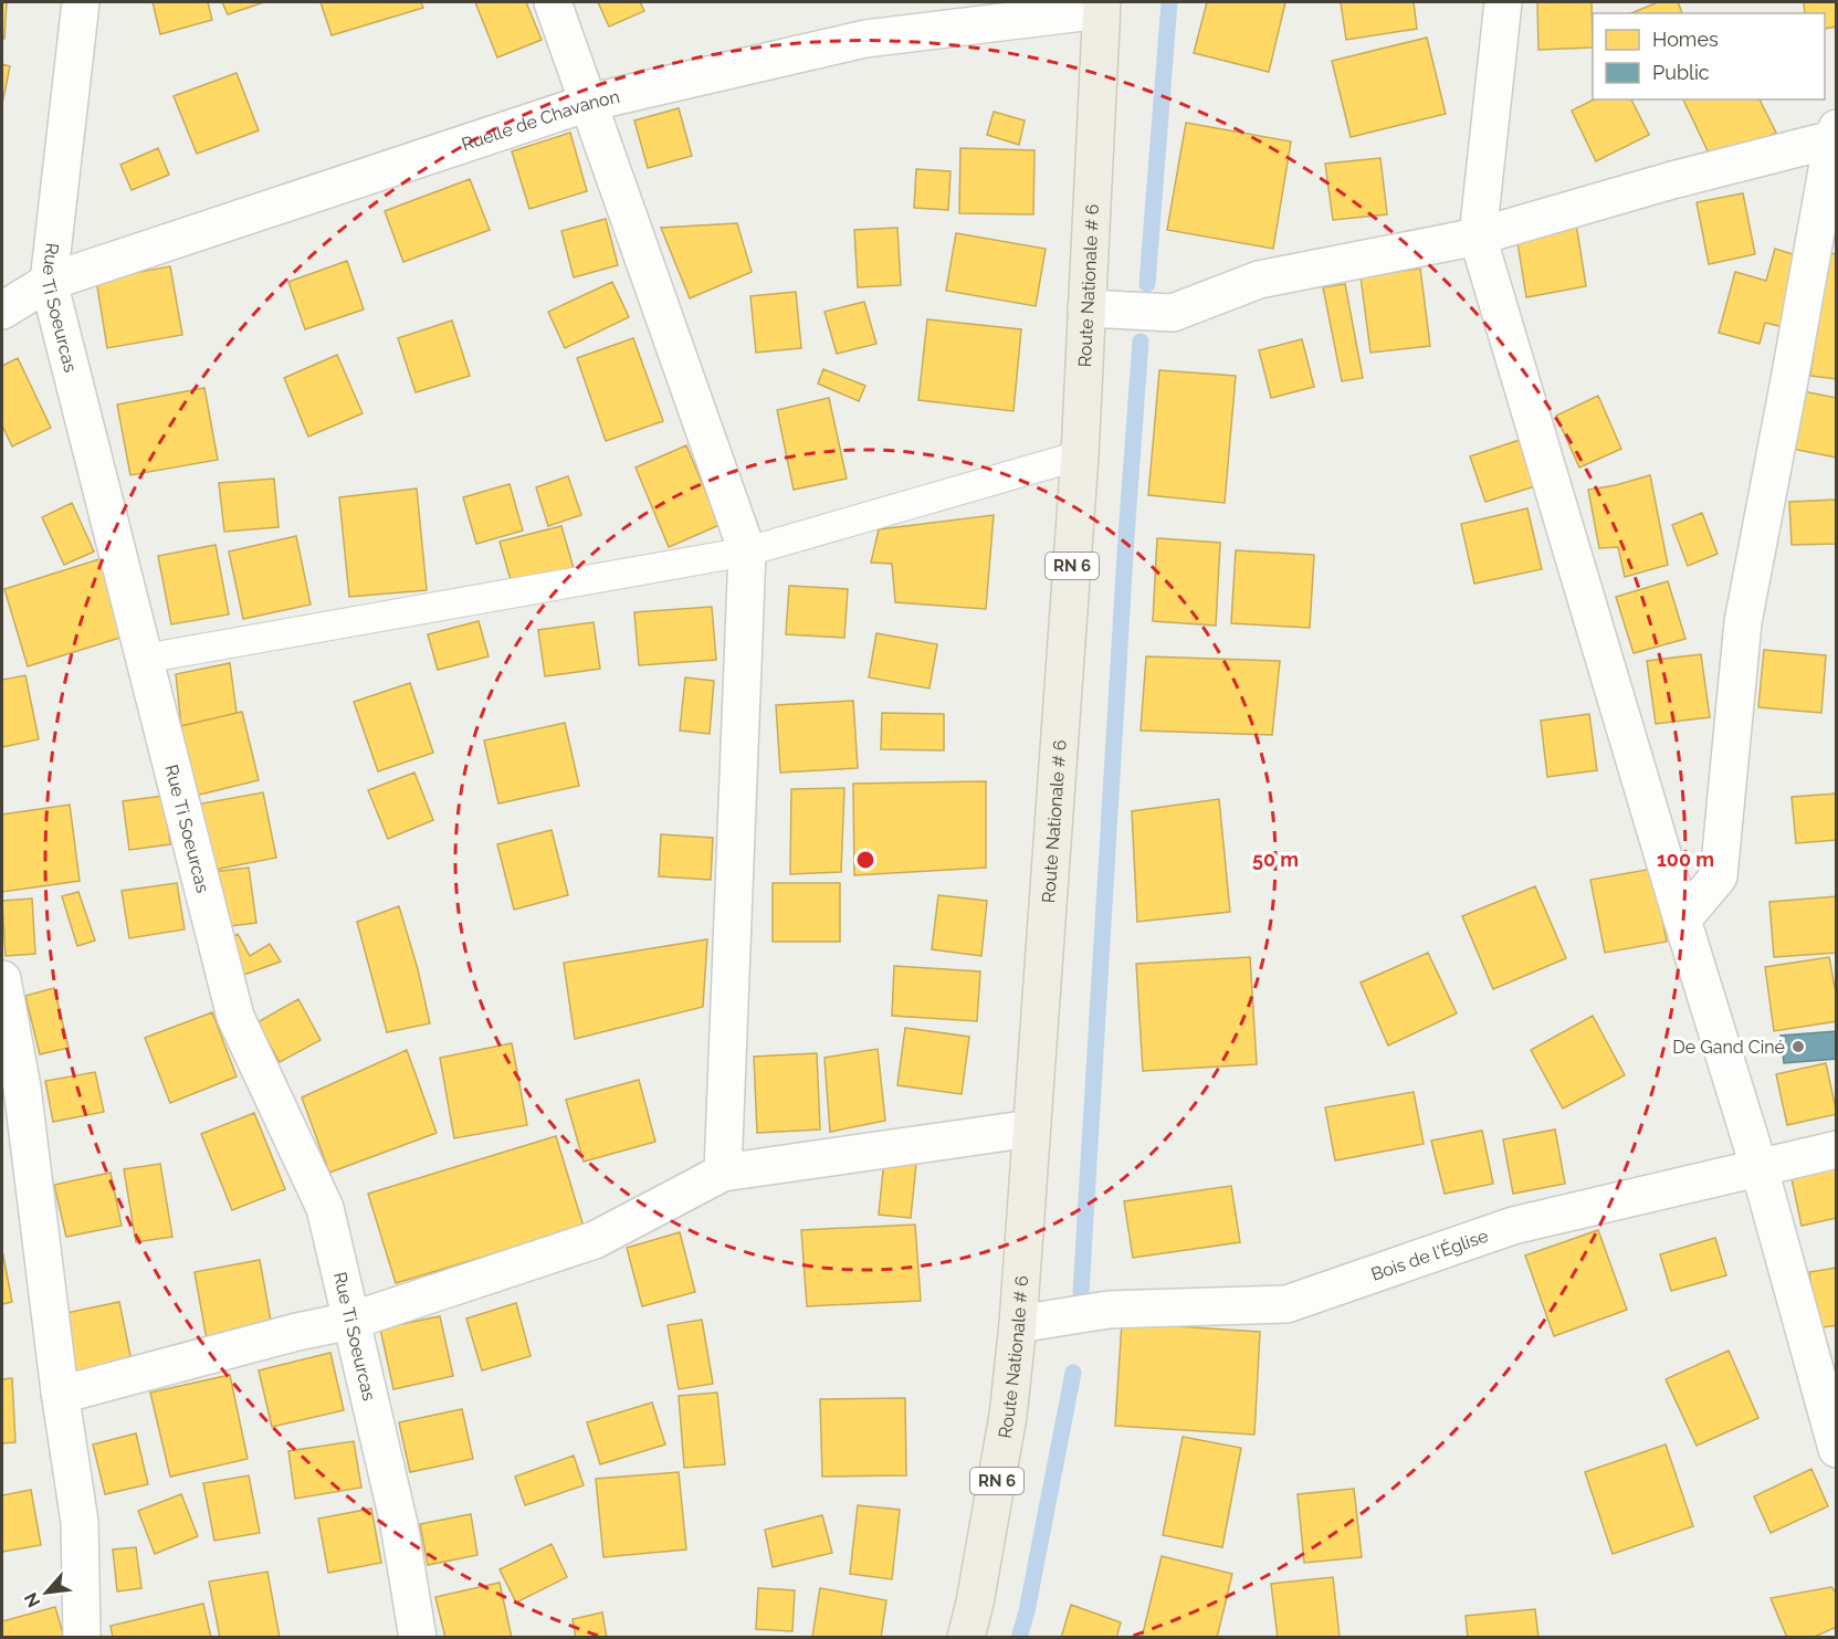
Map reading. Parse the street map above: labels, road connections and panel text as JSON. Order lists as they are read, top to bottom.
{
  "streets": {
    "main road": ["Route Nationale # 6", "RN 6"],
    "street": ["Ruelle de Chavanon", "Rue Ti Soeurcas", "Bois de l'Église"]
  },
  "crossings": [
    ["Ruelle de Chavanon", "Route Nationale # 6"],
    ["Ruelle de Chavanon", "Rue Ti Soeurcas"],
    ["Route Nationale # 6", "Bois de l'Église"]
  ],
  "places": ["De Gand Ciné"],
  "legend": ["Homes", "Public"],
  "north": "bottom left",
  "rings": ["50 m", "100 m"]
}
